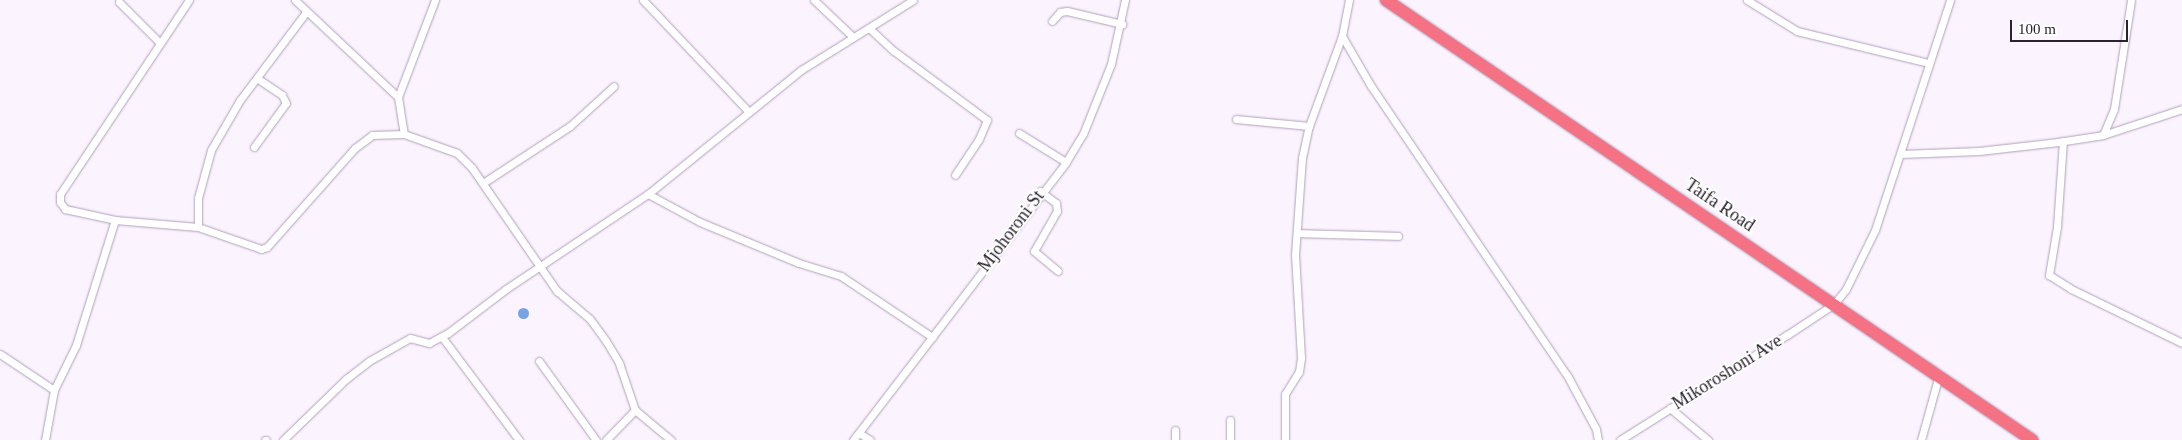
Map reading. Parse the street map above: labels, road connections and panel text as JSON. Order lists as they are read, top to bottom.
{
  "streets": {
    "highway": ["Taifa Road"],
    "street": ["Mjohoroni St", "Mikoroshoni Ave"]
  },
  "crossings": [
    ["Taifa Road", "Mikoroshoni Ave"]
  ],
  "scale_bar": "100 m"
}
